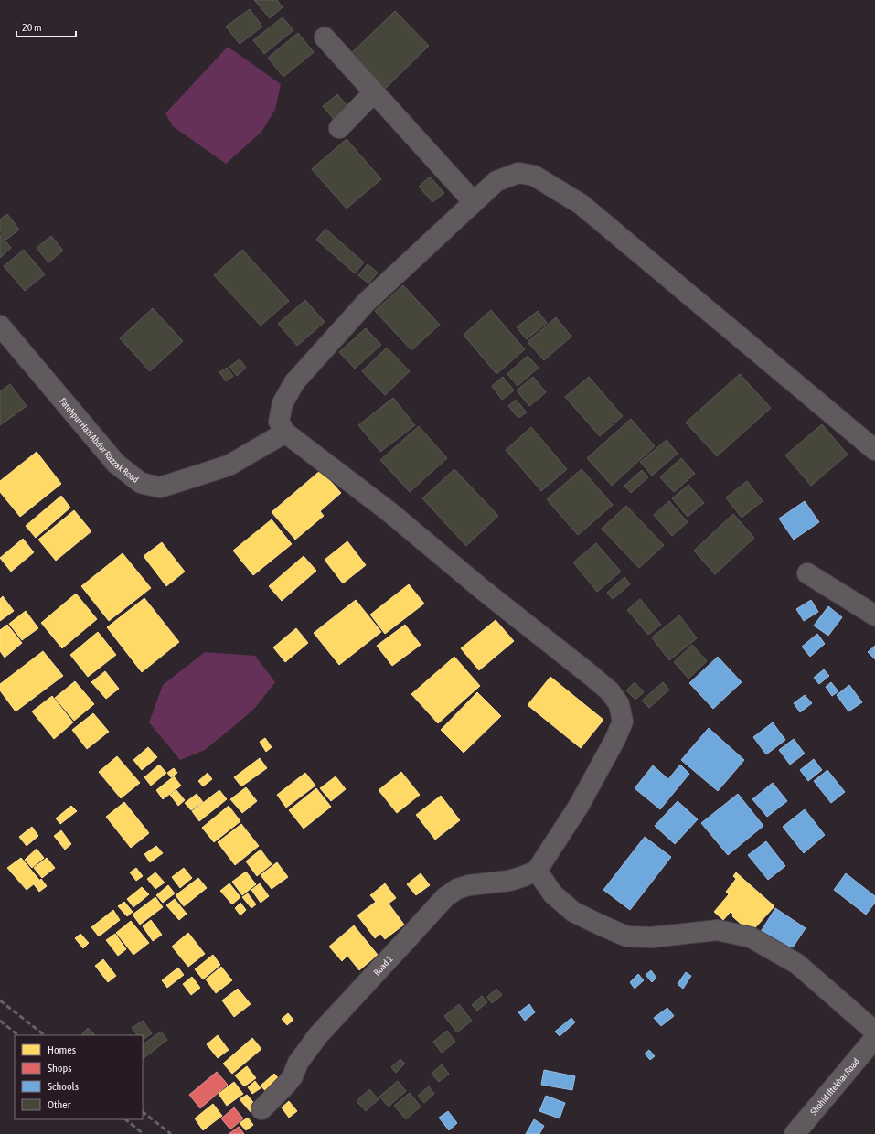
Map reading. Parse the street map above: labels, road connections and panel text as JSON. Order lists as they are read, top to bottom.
{
  "streets": {
    "street": ["Fatehpur Hazi Abdur Razzak Road", "Road 1", "Shohid Iftekhar Road"]
  },
  "legend": [
    "Homes",
    "Shops",
    "Schools",
    "Other"
  ],
  "scale_bar": "20 m"
}
